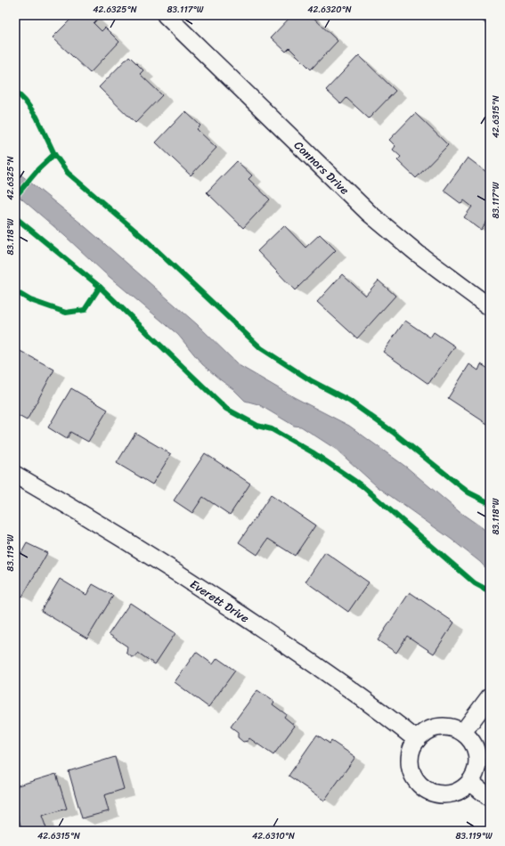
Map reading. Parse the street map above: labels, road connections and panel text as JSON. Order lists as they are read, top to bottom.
{
  "streets": {
    "street": ["Connors Drive", "Everett Drive"]
  },
  "coordinates": [
    "42.6325°N",
    "83.117°W",
    "42.6320°N",
    "42.6315°N",
    "83.118°W",
    "83.119°W",
    "42.6310°N"
  ]
}
